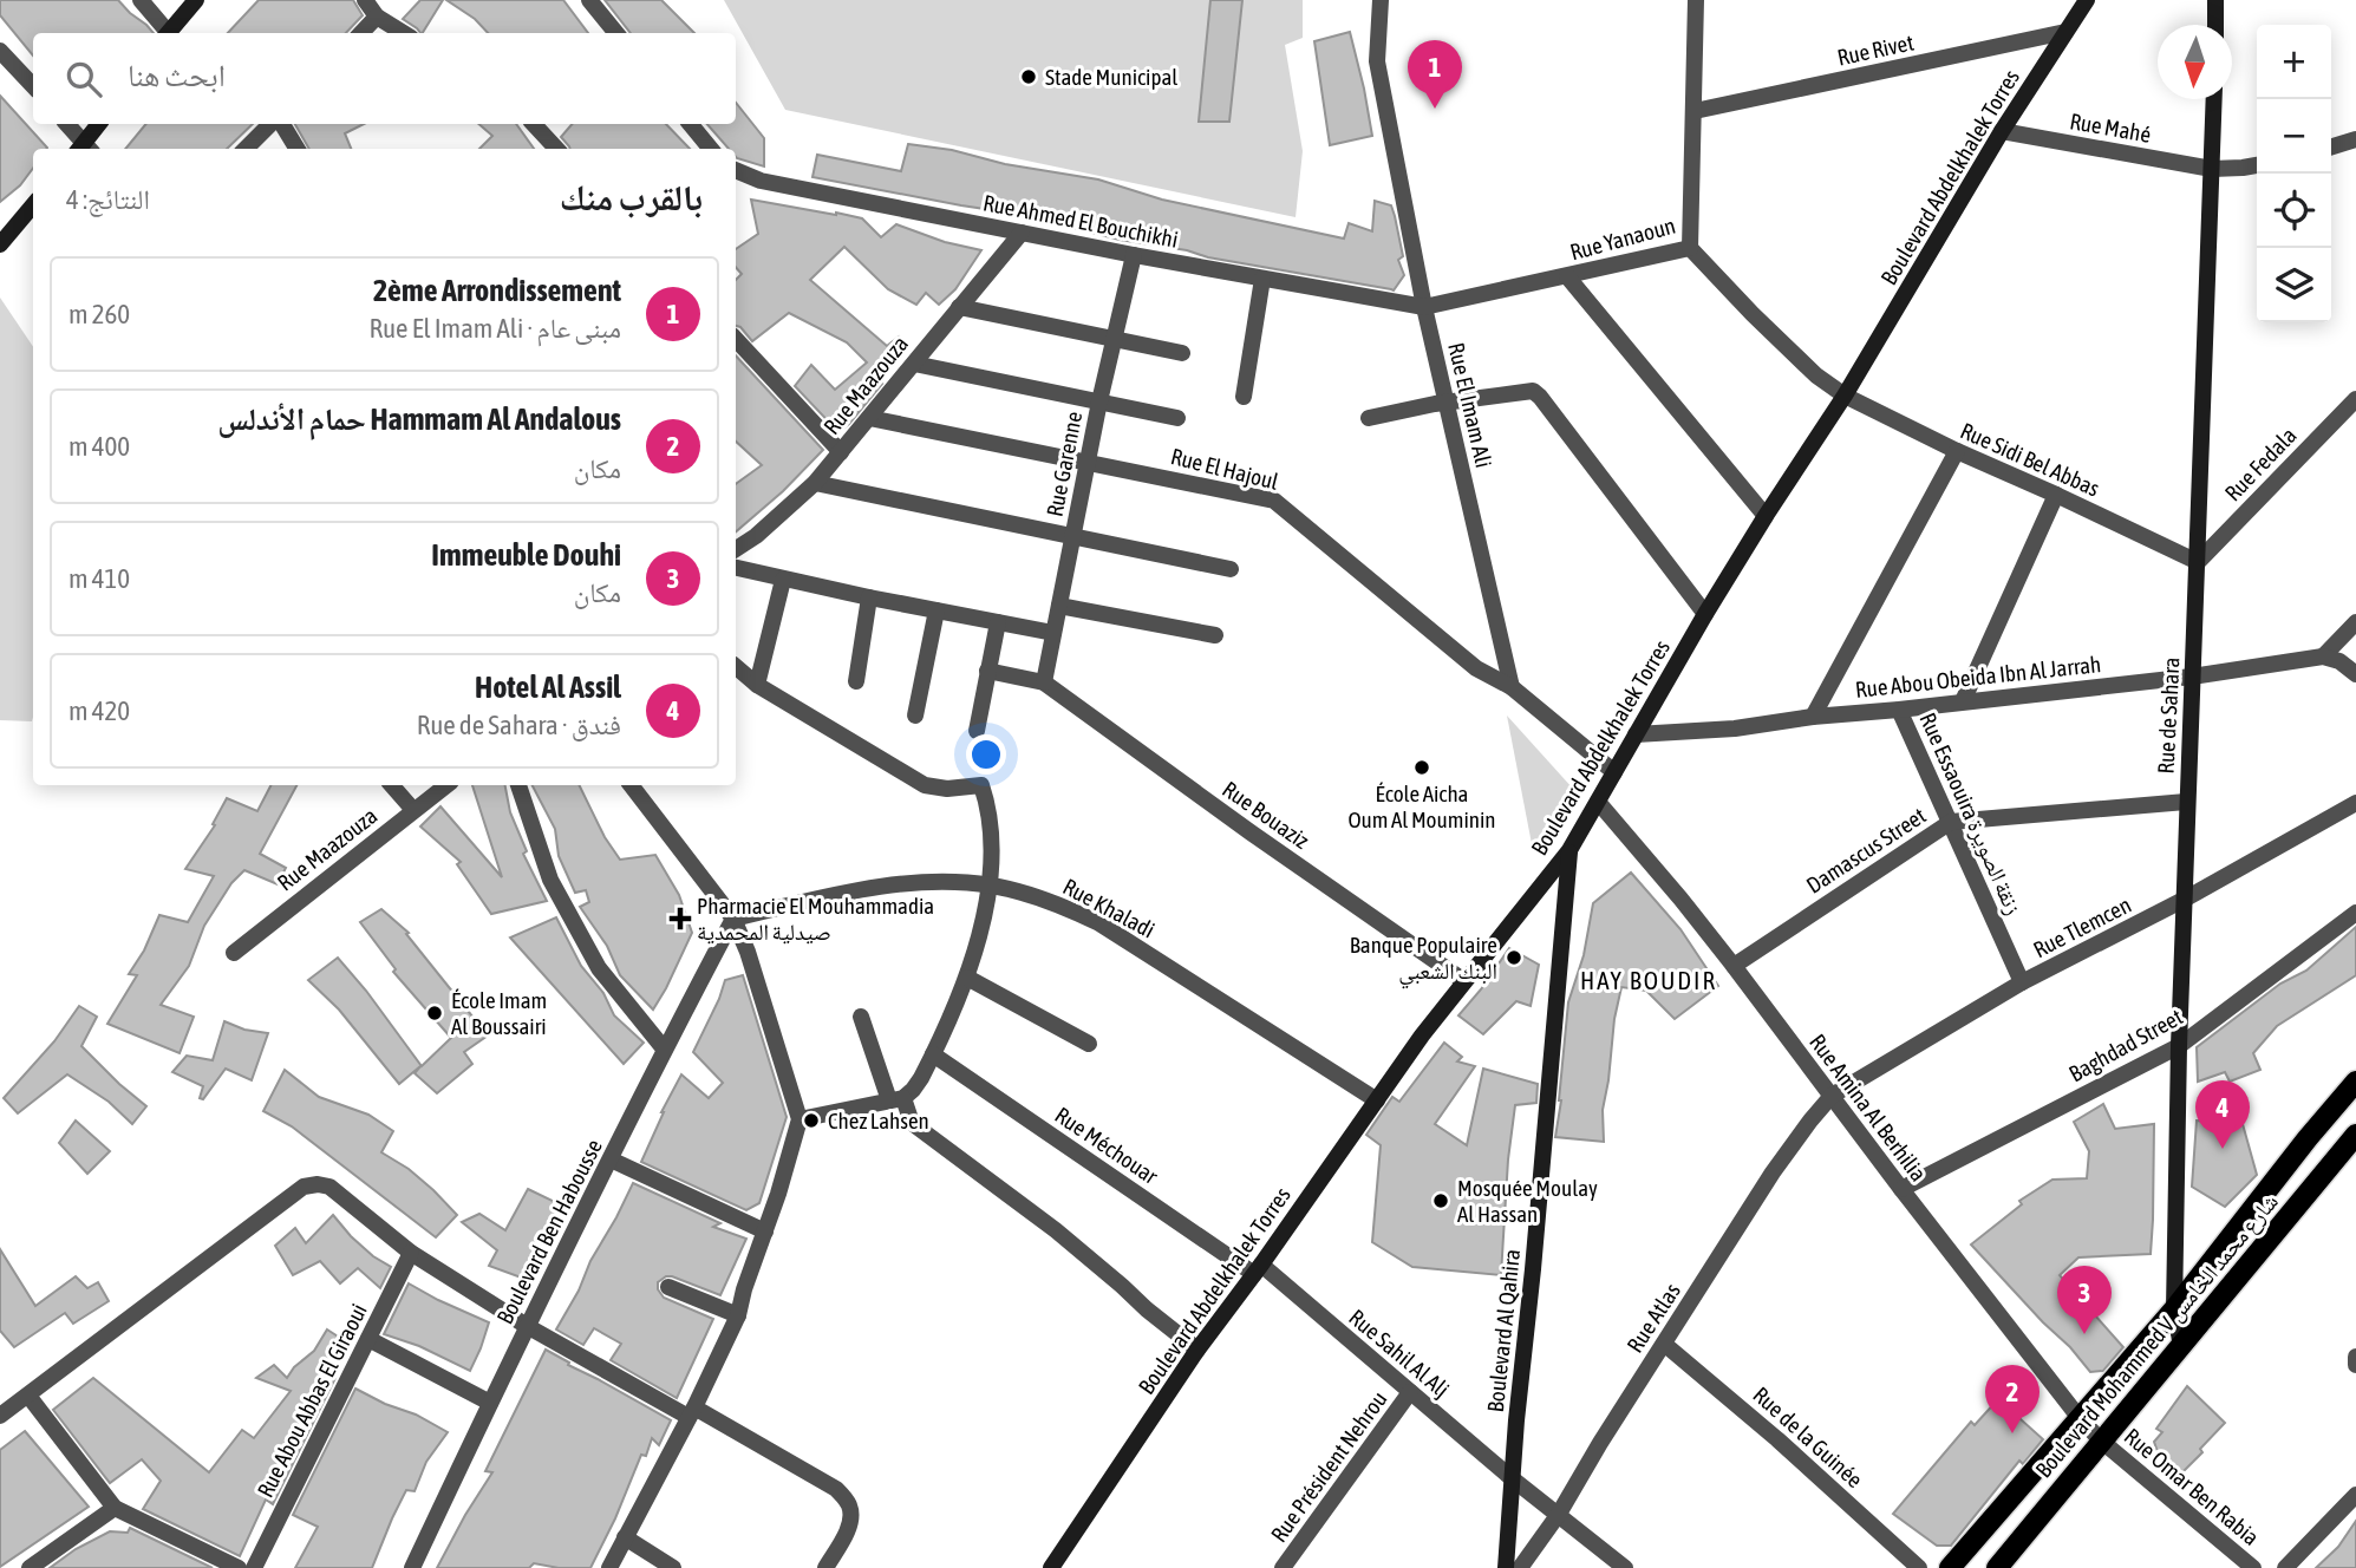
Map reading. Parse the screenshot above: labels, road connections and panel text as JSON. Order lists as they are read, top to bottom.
{
  "streets": {
    "main road": [
      "Boulevard Abdelkhalek Torres",
      "Rue de Sahara",
      "Boulevard Al Qahira",
      "Boulevard Mohammed V شارع محمد الخامس"
    ],
    "street": [
      "Rue Rivet",
      "Rue Mahé",
      "Rue Ahmed El Bouchikhi",
      "Rue Yanaoun",
      "Rue Maazouza",
      "Rue El Imam Ali",
      "Rue Sidi Bel Abbas",
      "Rue Garenne",
      "Rue Fedala",
      "Rue El Hajoul",
      "Rue Abou Obeida Ibn Al Jarrah",
      "Rue Essaouira زنقة الصويرة",
      "Rue Bouaziz",
      "Damascus Street",
      "Rue Khaladi",
      "Rue Tlemcen",
      "Baghdad Street",
      "Rue Amina Al Berhilia",
      "Rue Méchouar",
      "Boulevard Ben Habousse",
      "Rue Atlas",
      "Rue Sahil Al Alj",
      "Rue Abou Abbas El Giraoui",
      "Rue de la Guinée",
      "Rue Président Nehrou",
      "Rue Omar Ben Rabia"
    ]
  },
  "crossings": [
    ["Rue Rivet", "Boulevard Abdelkhalek Torres"],
    ["Rue Rivet", "Rue Yanaoun"],
    ["Rue Mahé", "Boulevard Abdelkhalek Torres"],
    ["Rue Mahé", "Rue de Sahara"],
    ["Boulevard Abdelkhalek Torres", "Rue Sidi Bel Abbas"],
    ["Boulevard Abdelkhalek Torres", "Rue Abou Obeida Ibn Al Jarrah"],
    ["Boulevard Abdelkhalek Torres", "Rue Bouaziz"],
    ["Boulevard Abdelkhalek Torres", "Rue Khaladi"],
    ["Boulevard Abdelkhalek Torres", "Rue Amina Al Berhilia"],
    ["Boulevard Abdelkhalek Torres", "Rue Méchouar"],
    ["Boulevard Abdelkhalek Torres", "Boulevard Al Qahira"],
    ["Boulevard Abdelkhalek Torres", "Rue Sahil Al Alj"],
    ["Rue Ahmed El Bouchikhi", "Rue Yanaoun"],
    ["Rue Ahmed El Bouchikhi", "Rue Maazouza"],
    ["Rue Ahmed El Bouchikhi", "Rue El Imam Ali"],
    ["Rue Ahmed El Bouchikhi", "Rue Garenne"],
    ["Rue Yanaoun", "Rue El Imam Ali"],
    ["Rue Yanaoun", "Rue Sidi Bel Abbas"],
    ["Rue Maazouza", "Rue El Hajoul"],
    ["Rue El Imam Ali", "Rue El Hajoul"],
    ["Rue Sidi Bel Abbas", "Rue Fedala"],
    ["Rue Sidi Bel Abbas", "Rue de Sahara"],
    ["Rue Garenne", "Rue El Hajoul"],
    ["Rue Garenne", "Rue Bouaziz"],
    ["Rue Fedala", "Rue de Sahara"],
    ["Rue Abou Obeida Ibn Al Jarrah", "Rue de Sahara"],
    ["Rue Abou Obeida Ibn Al Jarrah", "Rue Essaouira زنقة الصويرة"],
    ["Rue de Sahara", "Damascus Street"],
    ["Rue de Sahara", "Rue Tlemcen"],
    ["Rue de Sahara", "Baghdad Street"],
    ["Rue de Sahara", "Boulevard Mohammed V شارع محمد الخامس"],
    ["Rue Essaouira زنقة الصويرة", "Damascus Street"],
    ["Rue Essaouira زنقة الصويرة", "Rue Tlemcen"],
    ["Damascus Street", "Rue Amina Al Berhilia"],
    ["Rue Khaladi", "Boulevard Ben Habousse"],
    ["Rue Tlemcen", "Rue Amina Al Berhilia"],
    ["Rue Tlemcen", "Rue Atlas"],
    ["Baghdad Street", "Rue Amina Al Berhilia"],
    ["Rue Amina Al Berhilia", "Rue Atlas"],
    ["Rue Amina Al Berhilia", "Boulevard Mohammed V شارع محمد الخامس"],
    ["Rue Amina Al Berhilia", "Rue Omar Ben Rabia"],
    ["Rue Méchouar", "Rue Sahil Al Alj"],
    ["Rue Atlas", "Rue Sahil Al Alj"],
    ["Rue Atlas", "Rue de la Guinée"],
    ["Boulevard Al Qahira", "Rue Sahil Al Alj"],
    ["Boulevard Mohammed V شارع محمد الخامس", "Rue Omar Ben Rabia"],
    ["Rue Sahil Al Alj", "Rue Président Nehrou"]
  ],
  "districts": ["HAY BOUDIR"],
  "places": {
    "other": [
      "Stade Municipal",
      "École Aicha Oum Al Mouminin",
      "Banque Populaire البنك الشعبي",
      "École Imam Al Boussairi",
      "Chez Lahsen",
      "Mosquée Moulay Al Hassan"
    ],
    "health": ["Pharmacie El Mouhammadia صيدلية المحمدية"]
  },
  "north": "bottom",
  "page": {
    "map_buttons": ["+", "−"],
    "search": "ابحث هنا",
    "pins": [
      "1",
      "4",
      "3",
      "2"
    ],
    "heading": ["بالقرب منك", "النتائج: 4"],
    "list": [
      {
        "mark": "1",
        "name": "2ème Arrondissement",
        "note": "مبنى عام · Rue El Imam Ali",
        "value": "260 m"
      },
      {
        "mark": "2",
        "name": "Hammam Al Andalous حمام الأندلس",
        "note": "مكان",
        "value": "400 m"
      },
      {
        "mark": "3",
        "name": "Immeuble Douhi",
        "note": "مكان",
        "value": "410 m"
      },
      {
        "mark": "4",
        "name": "Hotel Al Assil",
        "note": "فندق · Rue de Sahara",
        "value": "420 m"
      }
    ]
  }
}
